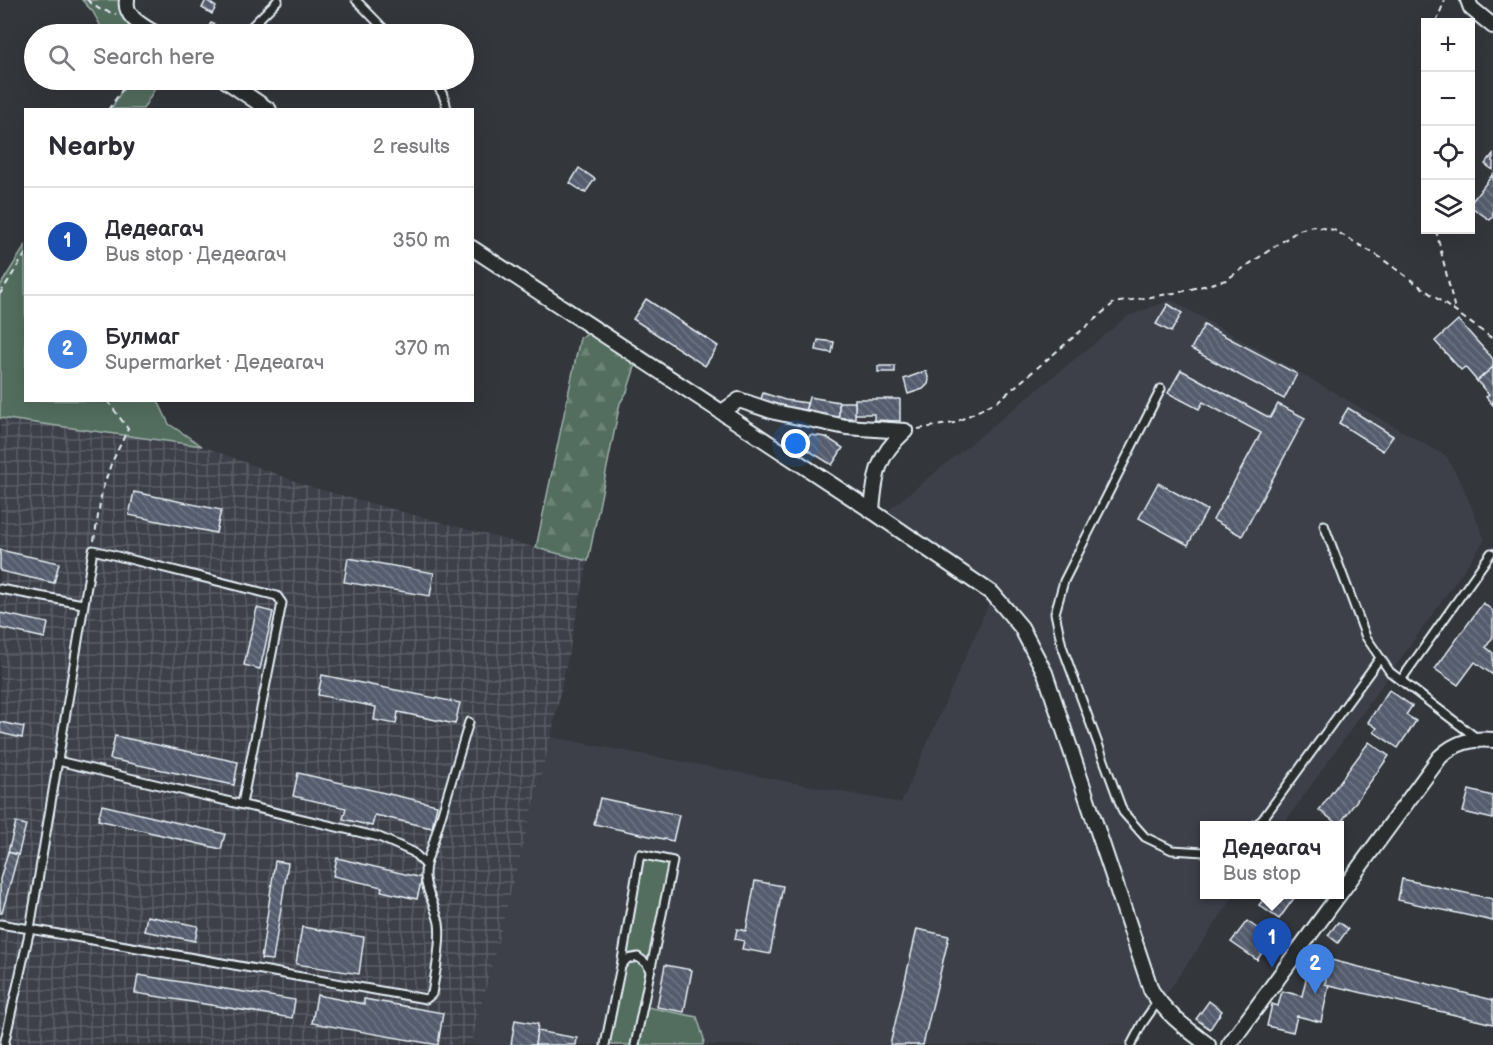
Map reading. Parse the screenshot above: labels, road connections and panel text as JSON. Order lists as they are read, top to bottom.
{
  "page": {
    "map_buttons": ["+", "−"],
    "search": "Search here",
    "heading": ["Nearby", "2 results"],
    "list": [
      {
        "mark": "1",
        "name": "Дедеагач",
        "note": "Bus stop · Дедеагач",
        "value": "350 m"
      },
      {
        "mark": "2",
        "name": "Булмаг",
        "note": "Supermarket · Дедеагач",
        "value": "370 m"
      }
    ],
    "popup": ["Дедеагач", "Bus stop"],
    "pins": ["1", "2"]
  }
}
